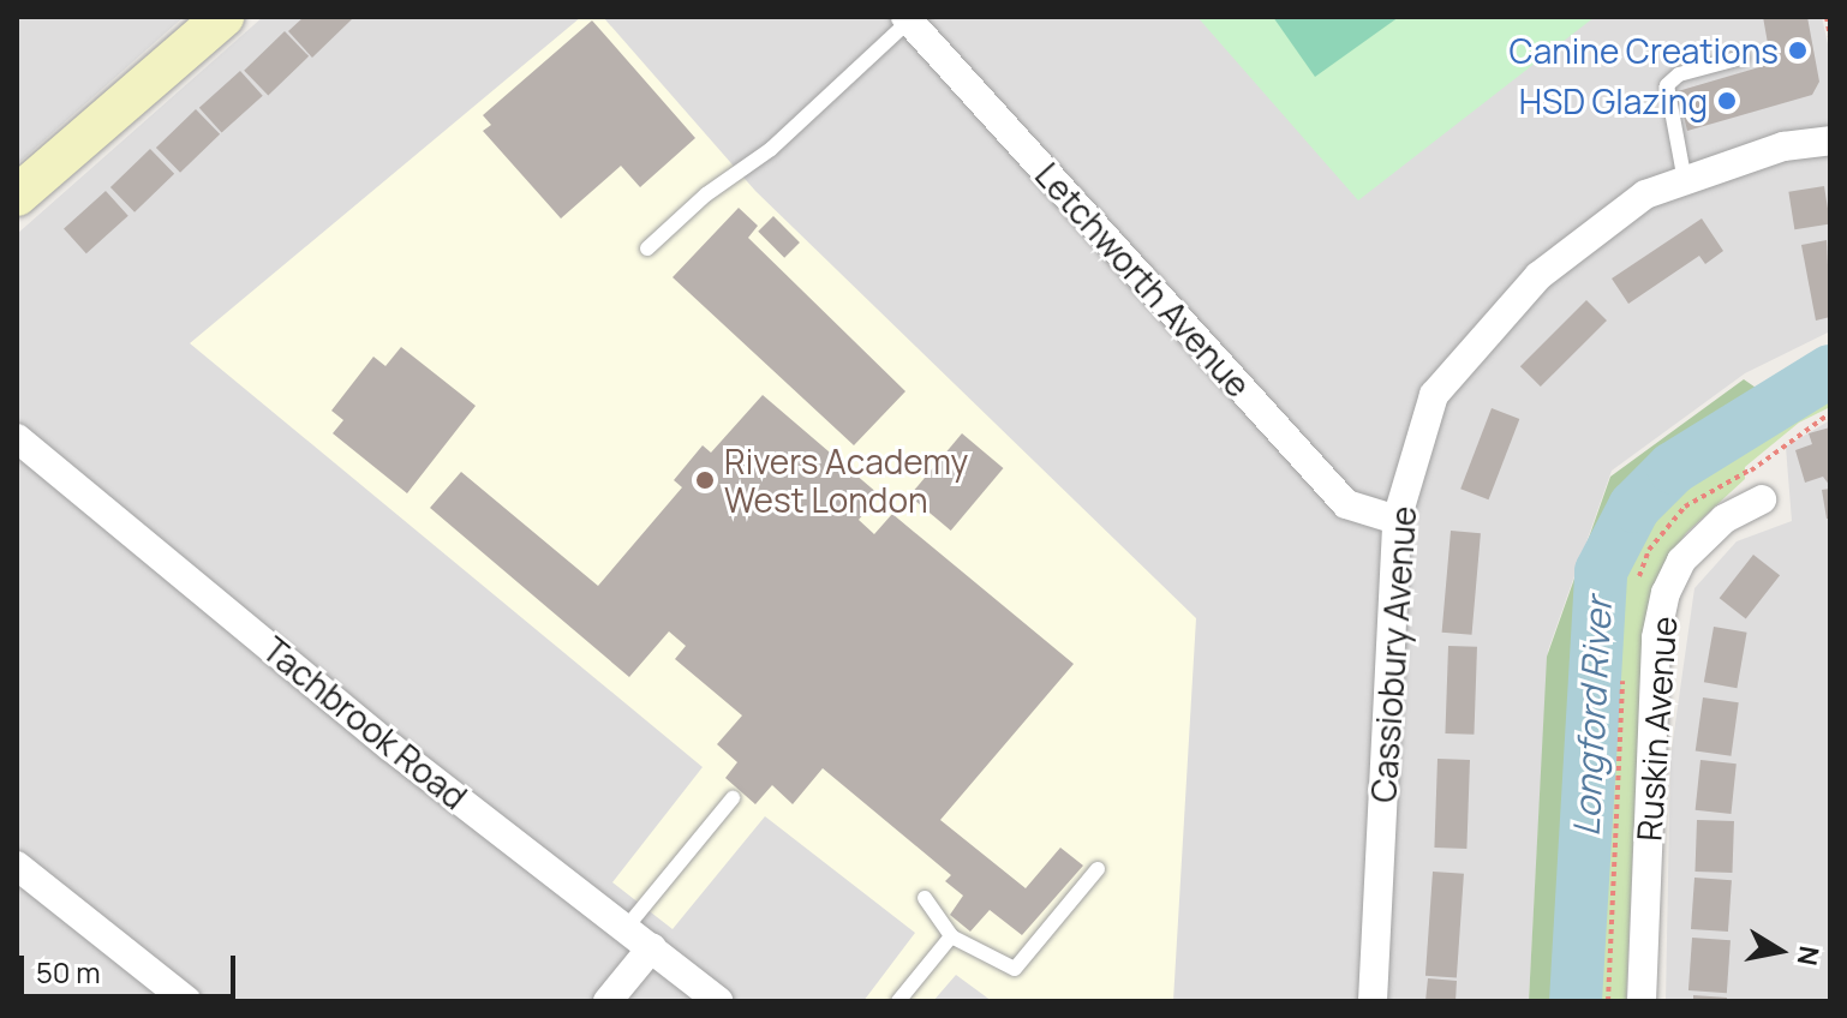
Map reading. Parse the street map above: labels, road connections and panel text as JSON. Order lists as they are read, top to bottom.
{
  "streets": {
    "street": [
      "Letchworth Avenue",
      "Cassiobury Avenue",
      "Tachbrook Road",
      "Ruskin Avenue"
    ]
  },
  "crossings": [
    ["Letchworth Avenue", "Cassiobury Avenue"]
  ],
  "water": ["Longford River"],
  "places": ["Canine Creations", "HSD Glazing", "Rivers Academy West London"],
  "scale_bar": "50 m",
  "north": "right"
}
